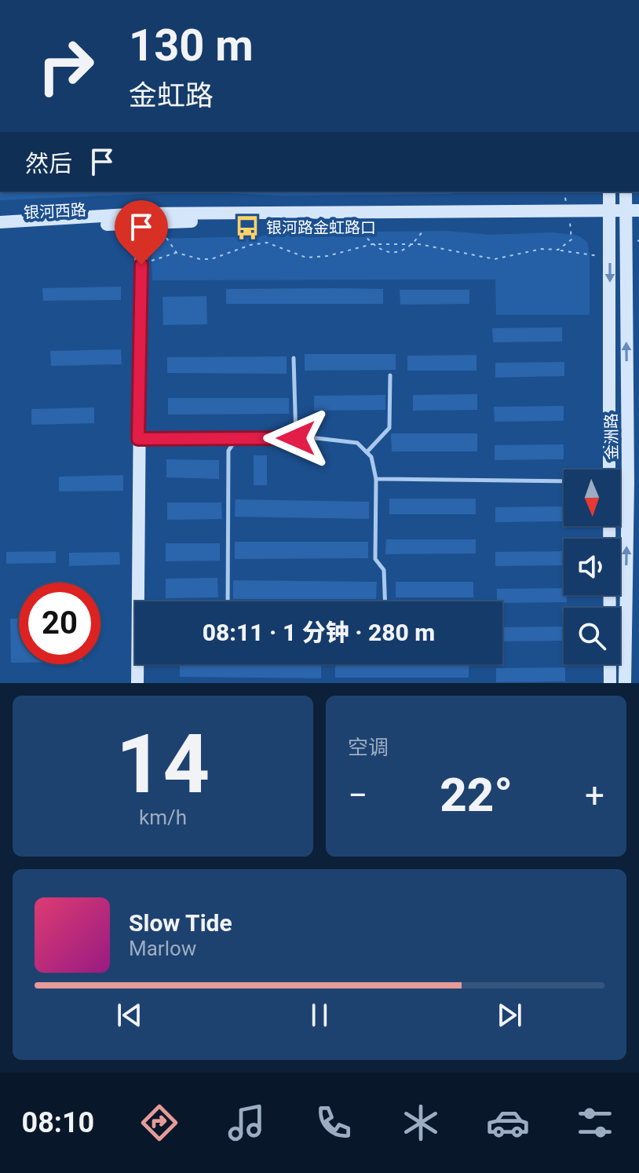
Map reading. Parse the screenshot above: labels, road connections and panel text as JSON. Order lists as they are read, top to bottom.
{
  "streets": {
    "main road": ["银河西路", "金洲路"]
  },
  "crossings": [
    ["银河西路", "金洲路"]
  ],
  "places": {
    "bus stop": ["银河路金虹路口"]
  },
  "north": "bottom",
  "page": {
    "turn": ["130 m", "金虹路"],
    "then": "然后",
    "limit": "20",
    "trip": "08:11 · 1 分钟 · 280 m",
    "tile": [
      ["14", "km/h"],
      "空调"
    ],
    "heat": ["−", "22°", "+"],
    "song": ["Slow Tide", "Marlow"],
    "tabs": "08:10"
  }
}
